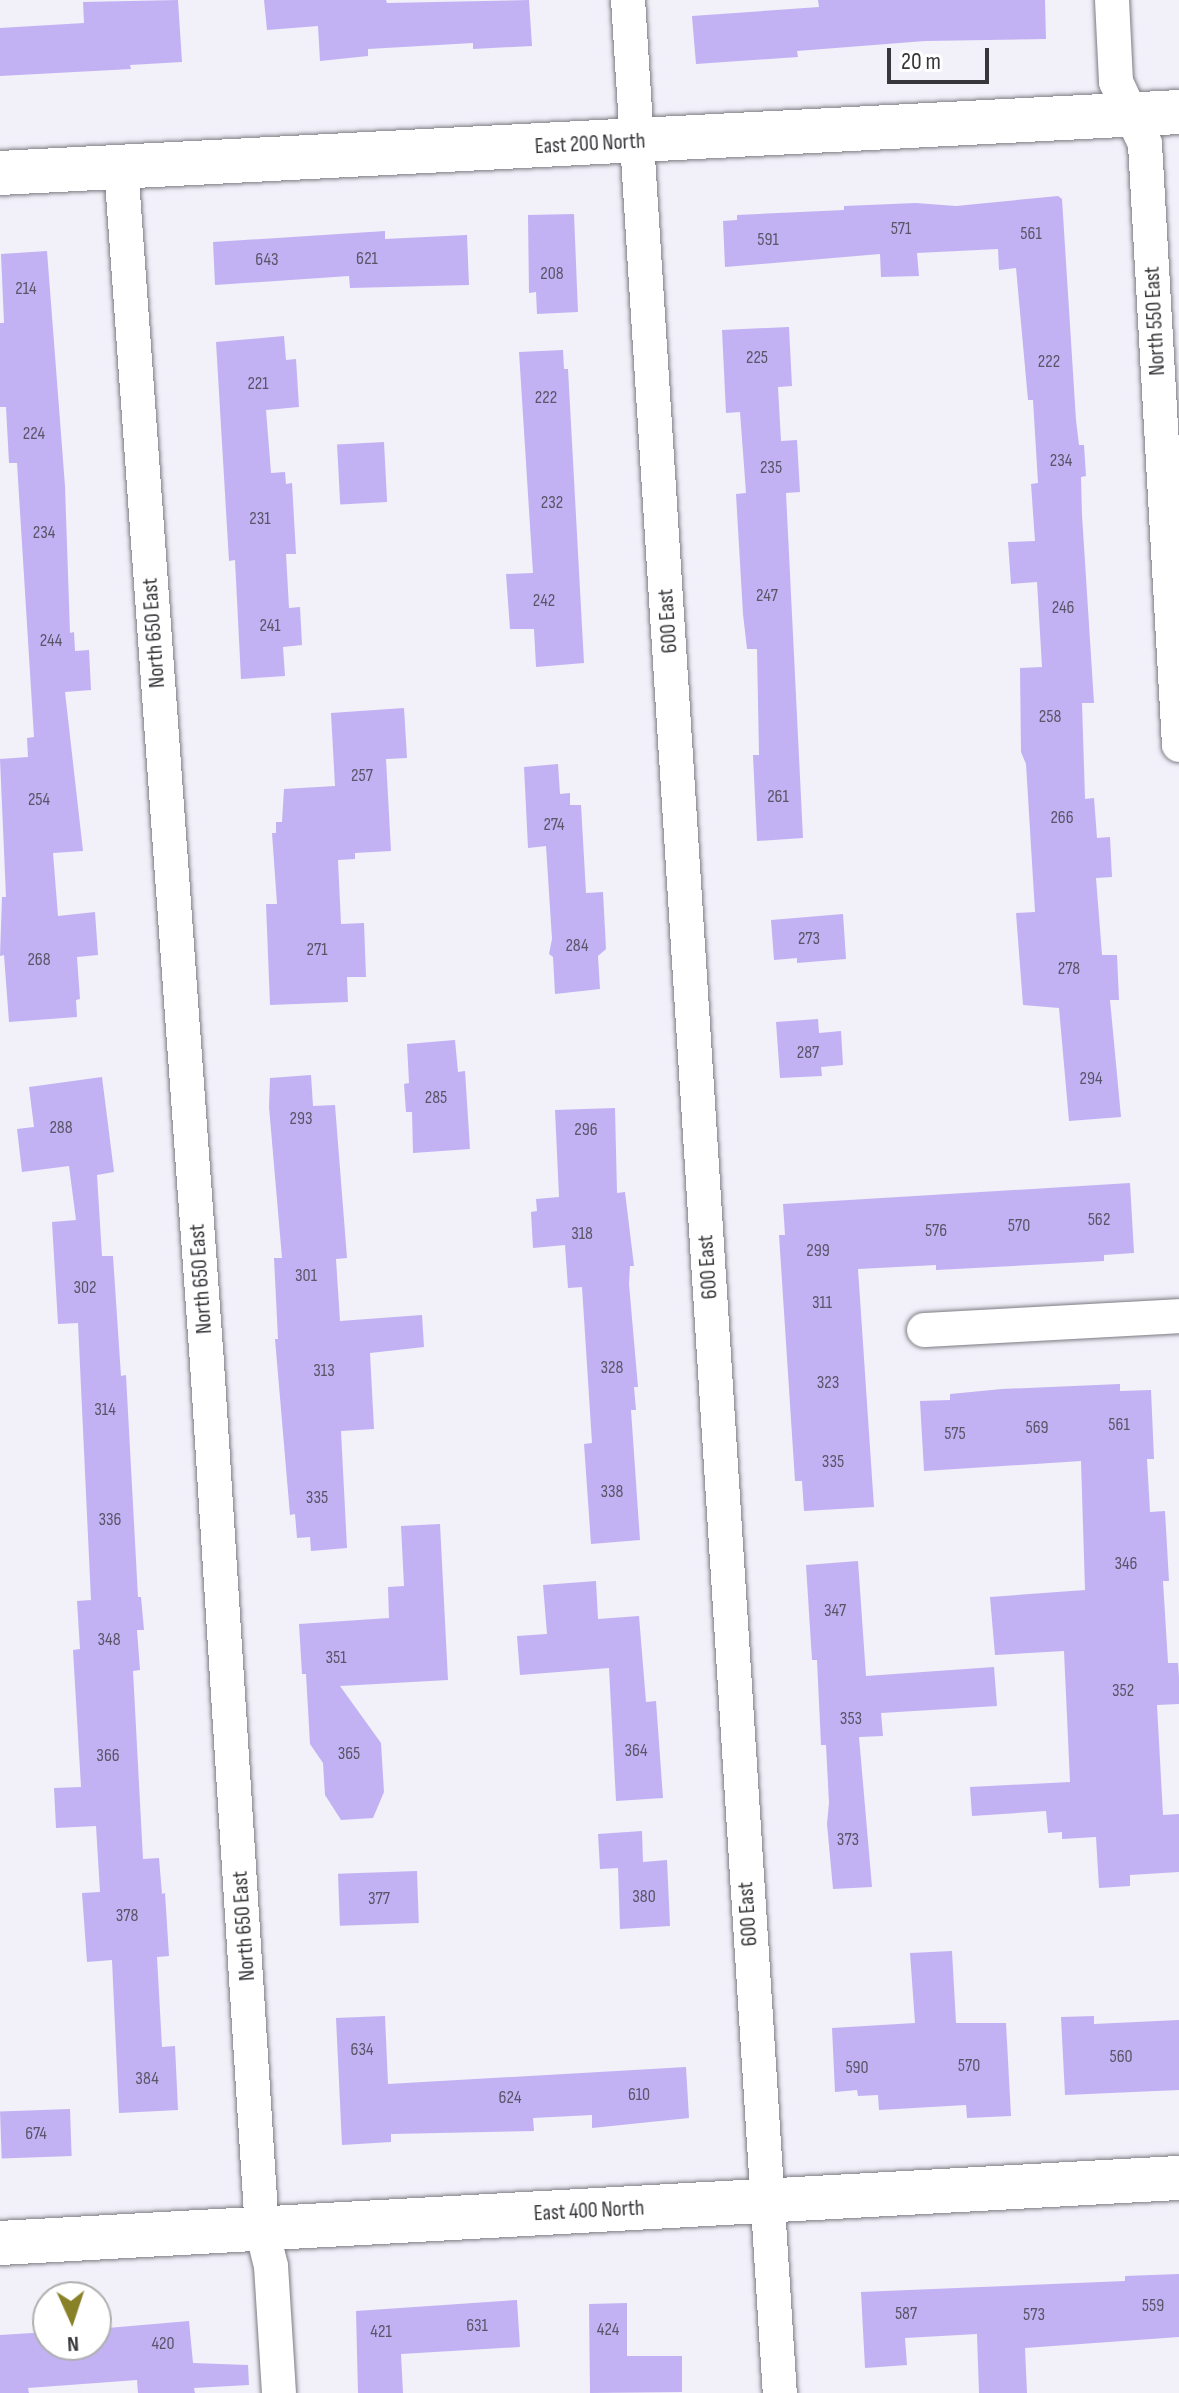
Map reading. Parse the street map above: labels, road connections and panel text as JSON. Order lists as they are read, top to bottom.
{
  "streets": {
    "street": [
      "East 200 North",
      "North 550 East",
      "600 East",
      "North 650 East",
      "East 400 North"
    ]
  },
  "crossings": [
    ["East 200 North", "North 550 East"],
    ["East 200 North", "600 East"],
    ["East 200 North", "North 650 East"],
    ["600 East", "East 400 North"],
    ["North 650 East", "East 400 North"]
  ],
  "house_numbers": [
    "571",
    "561",
    "591",
    "621",
    "643",
    "208",
    "214",
    "225",
    "222",
    "221",
    "222",
    "224",
    "234",
    "235",
    "232",
    "231",
    "234",
    "247",
    "242",
    "246",
    "241",
    "244",
    "258",
    "257",
    "261",
    "254",
    "266",
    "274",
    "273",
    "284",
    "271",
    "268",
    "278",
    "287",
    "294",
    "285",
    "293",
    "288",
    "296",
    "562",
    "570",
    "576",
    "318",
    "299",
    "301",
    "302",
    "311",
    "328",
    "313",
    "323",
    "314",
    "561",
    "569",
    "575",
    "335",
    "338",
    "335",
    "336",
    "346",
    "347",
    "348",
    "351",
    "352",
    "353",
    "364",
    "365",
    "366",
    "373",
    "380",
    "377",
    "378",
    "634",
    "560",
    "570",
    "590",
    "384",
    "610",
    "624",
    "674",
    "559",
    "587",
    "573",
    "631",
    "424",
    "421",
    "420"
  ],
  "scale_bar": "20 m",
  "north": "bottom"
}
